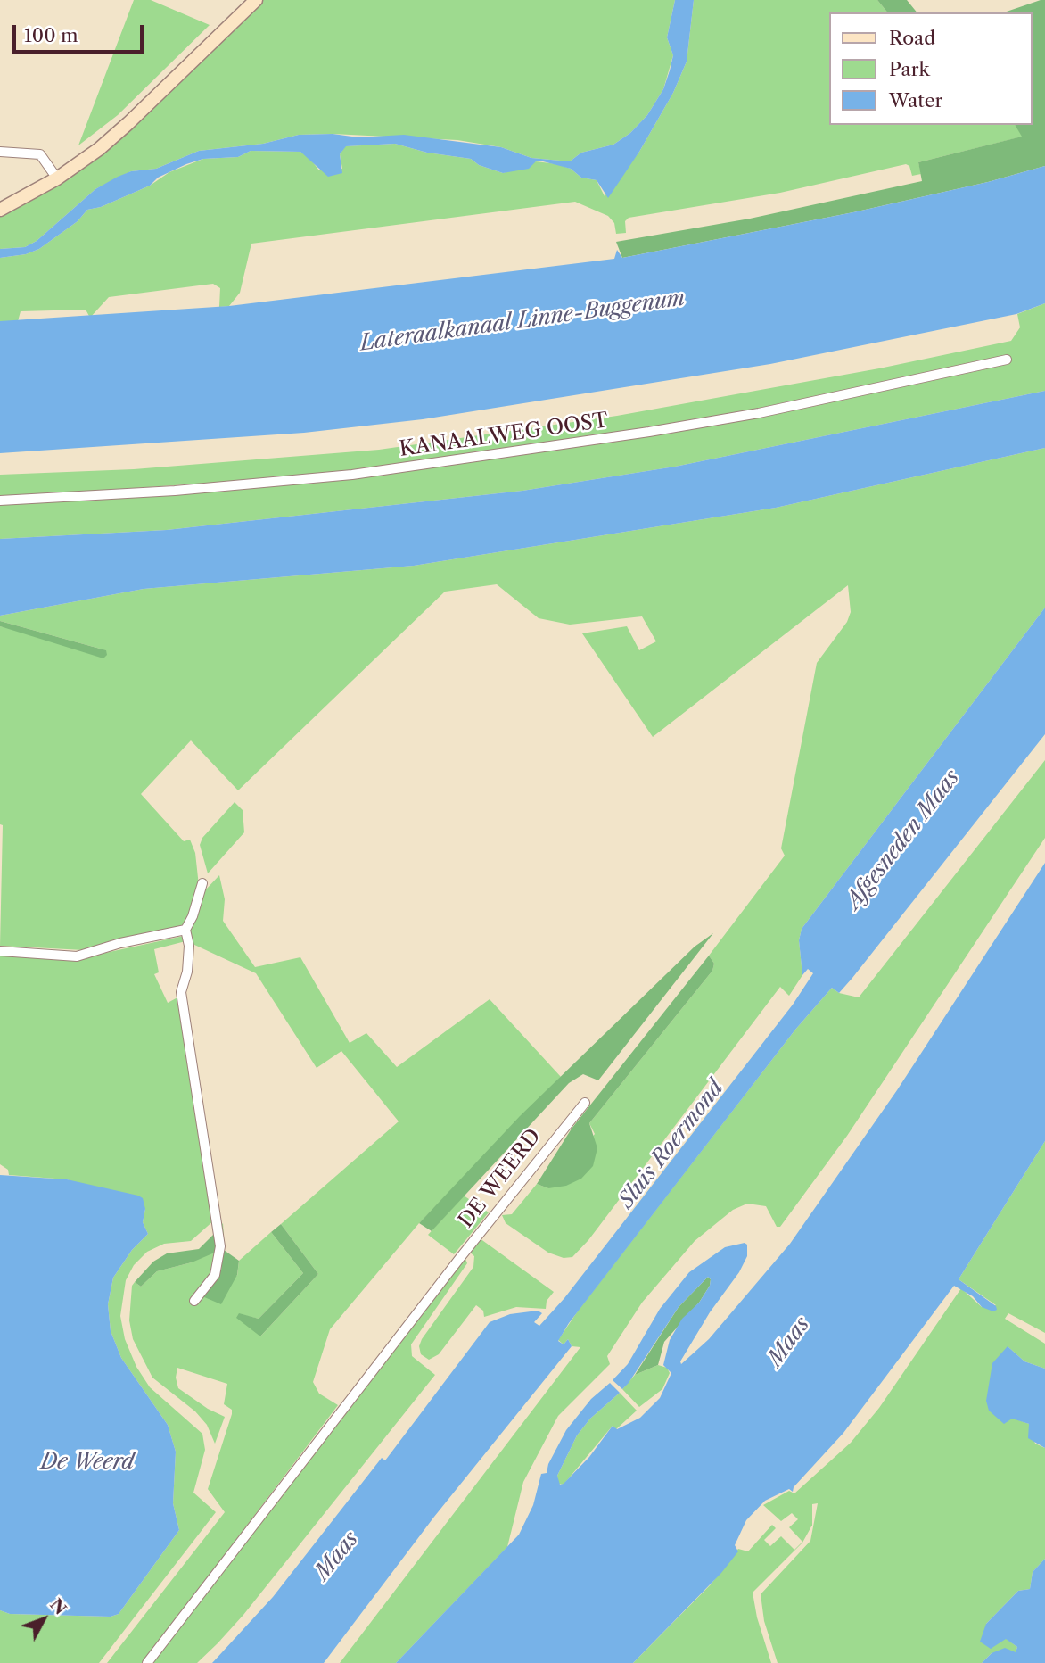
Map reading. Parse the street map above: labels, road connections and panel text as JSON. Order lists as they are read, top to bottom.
{
  "streets": {
    "street": ["KANAALWEG OOST", "DE WEERD"]
  },
  "water": [
    "Lateraalkanaal Linne-Buggenum",
    "Afgesneden Maas",
    "Sluis Roermond",
    "Maas",
    "De Weerd"
  ],
  "legend": ["Road", "Park", "Water"],
  "scale_bar": "100 m",
  "north": "top right"
}
